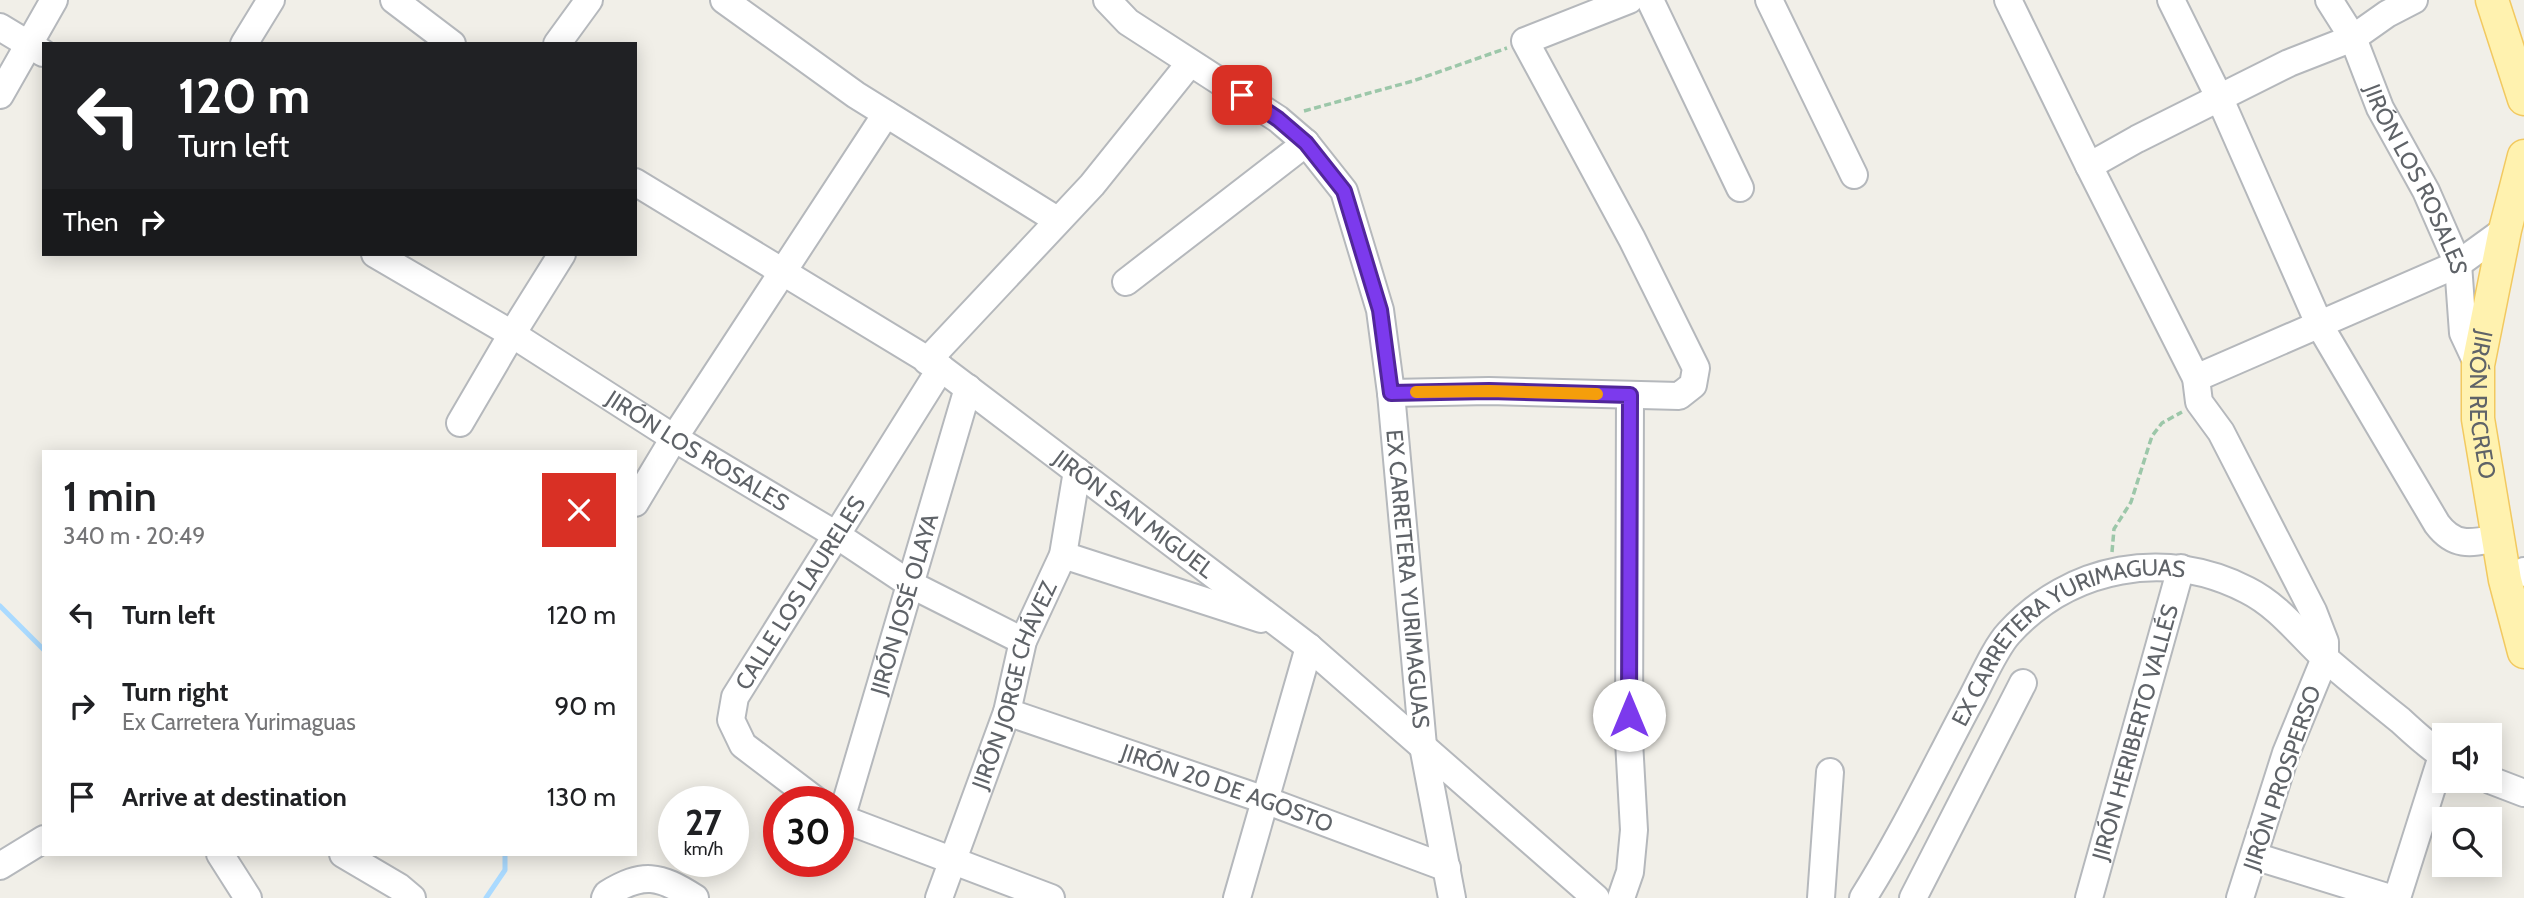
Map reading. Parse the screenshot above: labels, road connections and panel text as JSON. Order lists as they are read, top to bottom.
{
  "streets": {
    "main road": ["JIRÓN RECREO"],
    "street": [
      "JIRÓN LOS ROSALES",
      "JIRÓN SAN MIGUEL",
      "EX CARRETERA YURIMAGUAS",
      "CALLE LOS LAURELES",
      "JIRÓN JOSÉ OLAYA",
      "JIRÓN JORGE CHÁVEZ",
      "JIRÓN HERIBERTO VALLÉS",
      "JIRÓN PROSPERSO",
      "JIRÓN 20 DE AGOSTO"
    ]
  },
  "crossings": [
    ["JIRÓN LOS ROSALES", "JIRÓN RECREO"],
    ["JIRÓN LOS ROSALES", "CALLE LOS LAURELES"],
    ["JIRÓN LOS ROSALES", "JIRÓN JOSÉ OLAYA"],
    ["JIRÓN LOS ROSALES", "JIRÓN JORGE CHÁVEZ"],
    ["JIRÓN SAN MIGUEL", "EX CARRETERA YURIMAGUAS"],
    ["JIRÓN SAN MIGUEL", "CALLE LOS LAURELES"],
    ["JIRÓN SAN MIGUEL", "JIRÓN JOSÉ OLAYA"],
    ["JIRÓN SAN MIGUEL", "JIRÓN JORGE CHÁVEZ"],
    ["EX CARRETERA YURIMAGUAS", "CALLE LOS LAURELES"],
    ["EX CARRETERA YURIMAGUAS", "JIRÓN HERIBERTO VALLÉS"],
    ["EX CARRETERA YURIMAGUAS", "JIRÓN PROSPERSO"],
    ["EX CARRETERA YURIMAGUAS", "JIRÓN 20 DE AGOSTO"],
    ["JIRÓN JORGE CHÁVEZ", "JIRÓN 20 DE AGOSTO"]
  ],
  "page": {
    "turn": ["120 m", "Turn left"],
    "then": "Then",
    "heading": ["1 min", "340 m · 20:49"],
    "list": [
      {
        "name": "Turn left",
        "value": "120 m"
      },
      {
        "name": "Turn right",
        "note": "Ex Carretera Yurimaguas",
        "value": "90 m"
      },
      {
        "name": "Arrive at destination",
        "value": "130 m"
      }
    ],
    "speed": "27 km/h",
    "limit": "30"
  }
}
